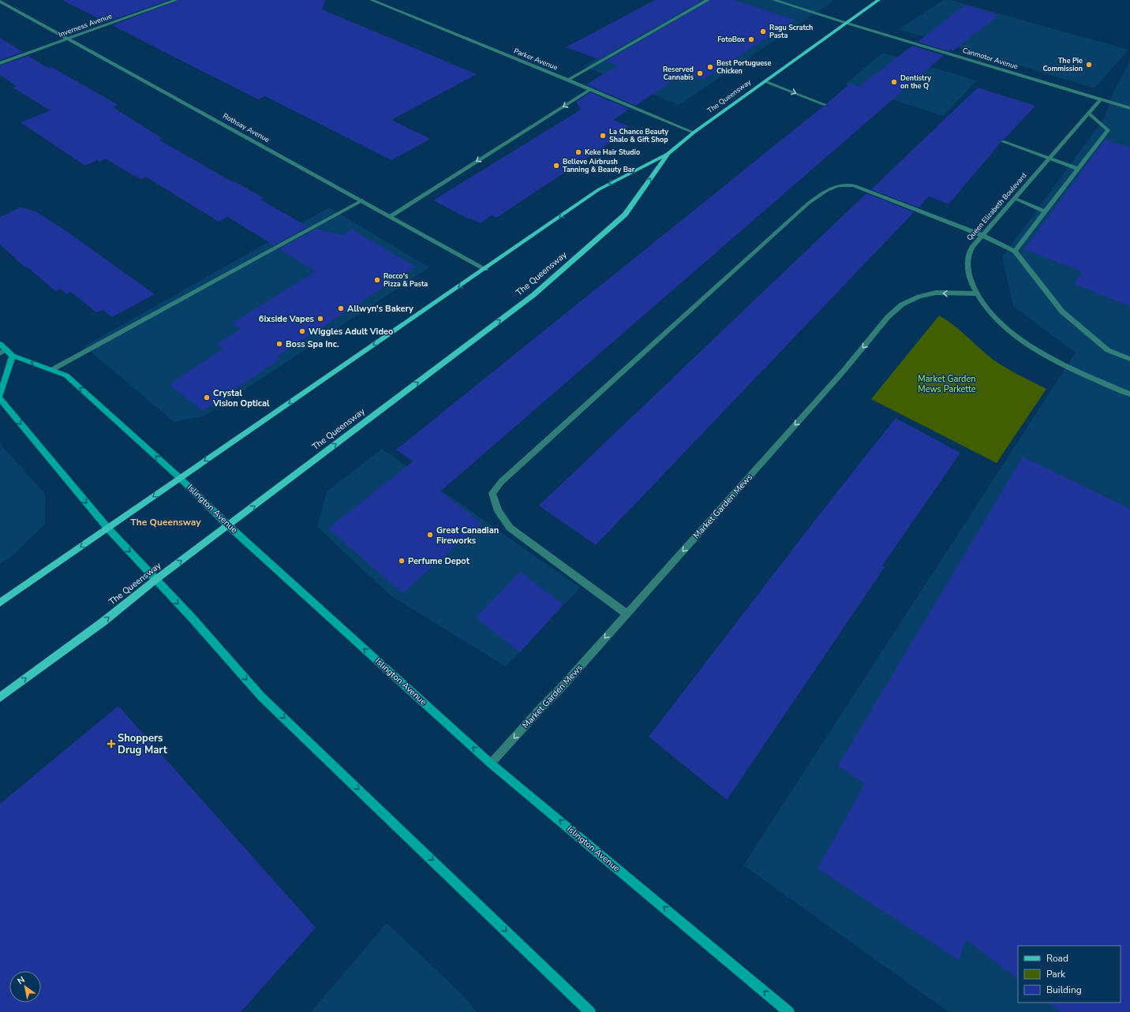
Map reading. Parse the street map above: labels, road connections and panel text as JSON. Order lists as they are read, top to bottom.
{
  "streets": {
    "main road": ["The Queensway", "Islington Avenue"],
    "street": [
      "Inverness Avenue",
      "Canmotor Avenue",
      "Parker Avenue",
      "Rothsay Avenue",
      "Queen Elizabeth Boulevard",
      "Market Garden Mews"
    ]
  },
  "crossings": [
    ["Inverness Avenue", "Rothsay Avenue"],
    ["Canmotor Avenue", "The Queensway"],
    ["Canmotor Avenue", "Queen Elizabeth Boulevard"],
    ["Parker Avenue", "The Queensway"],
    ["The Queensway", "Rothsay Avenue"],
    ["The Queensway", "Islington Avenue"],
    ["Queen Elizabeth Boulevard", "Market Garden Mews"],
    ["Market Garden Mews", "Islington Avenue"]
  ],
  "one_way": ["Market Garden Mews", "Islington Avenue"],
  "districts": ["The Queensway"],
  "parks": ["Market Garden Mews Parkette"],
  "places": {
    "other": [
      "Ragu Scratch Pasta",
      "FotoBox",
      "The Pie Commission",
      "Best Portuguese Chicken",
      "Reserved Cannabis",
      "Dentistry on the Q",
      "La Chance Beauty Shalo & Gift Shop",
      "Keke Hair Studio",
      "Belleve Airbrush Tanning & Beauty Bar",
      "Rocco's Pizza & Pasta",
      "Allwyn's Bakery",
      "6ixside Vapes",
      "Wiggles Adult Video",
      "Boss Spa Inc.",
      "Crystal Vision Optical",
      "Great Canadian Fireworks",
      "Perfume Depot"
    ],
    "health": ["Shoppers Drug Mart"]
  },
  "legend": ["Road", "Park", "Building"],
  "north": "top left"
}
